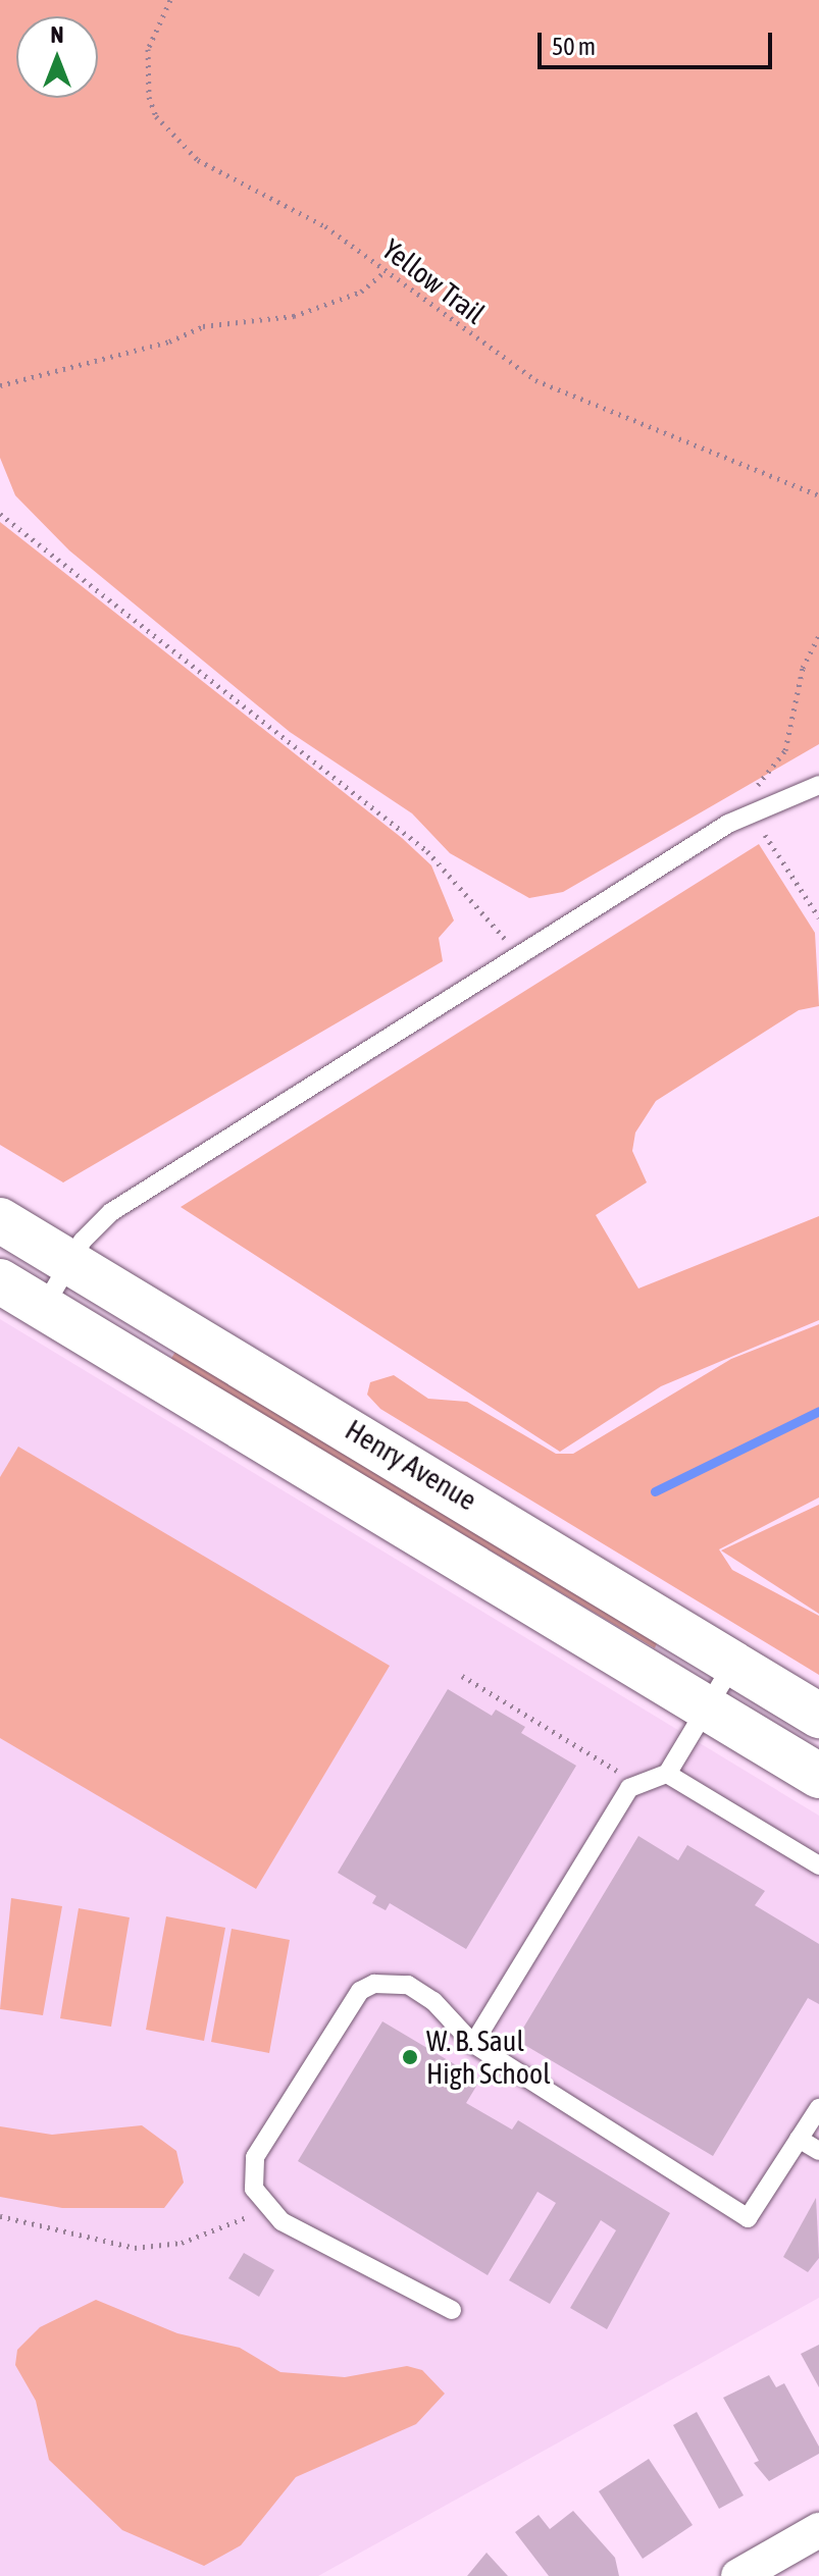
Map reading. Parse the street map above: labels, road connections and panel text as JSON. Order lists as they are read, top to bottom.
{
  "streets": {
    "main road": ["Henry Avenue"],
    "path": ["Yellow Trail"]
  },
  "places": ["W. B. Saul High School"],
  "scale_bar": "50 m",
  "north": "top"
}
